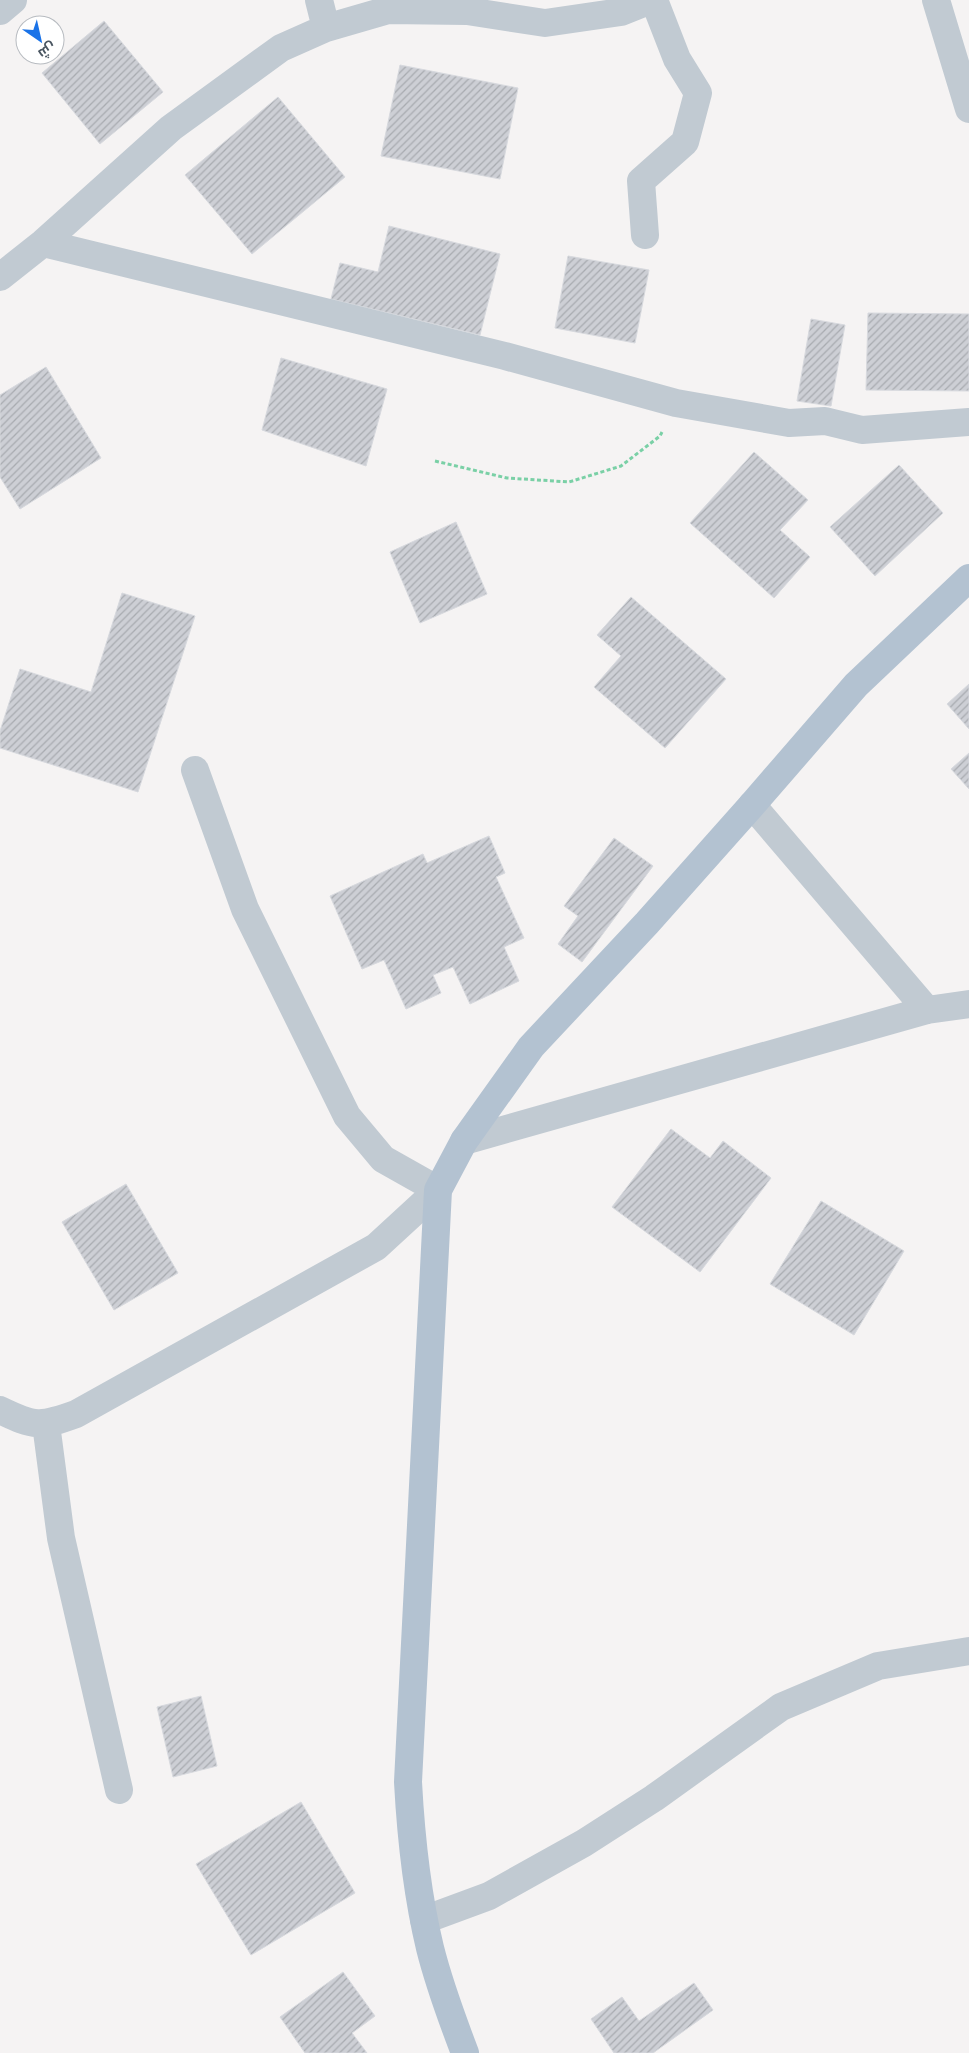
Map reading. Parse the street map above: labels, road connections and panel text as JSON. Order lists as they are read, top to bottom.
{
  "north": "bottom right"
}
